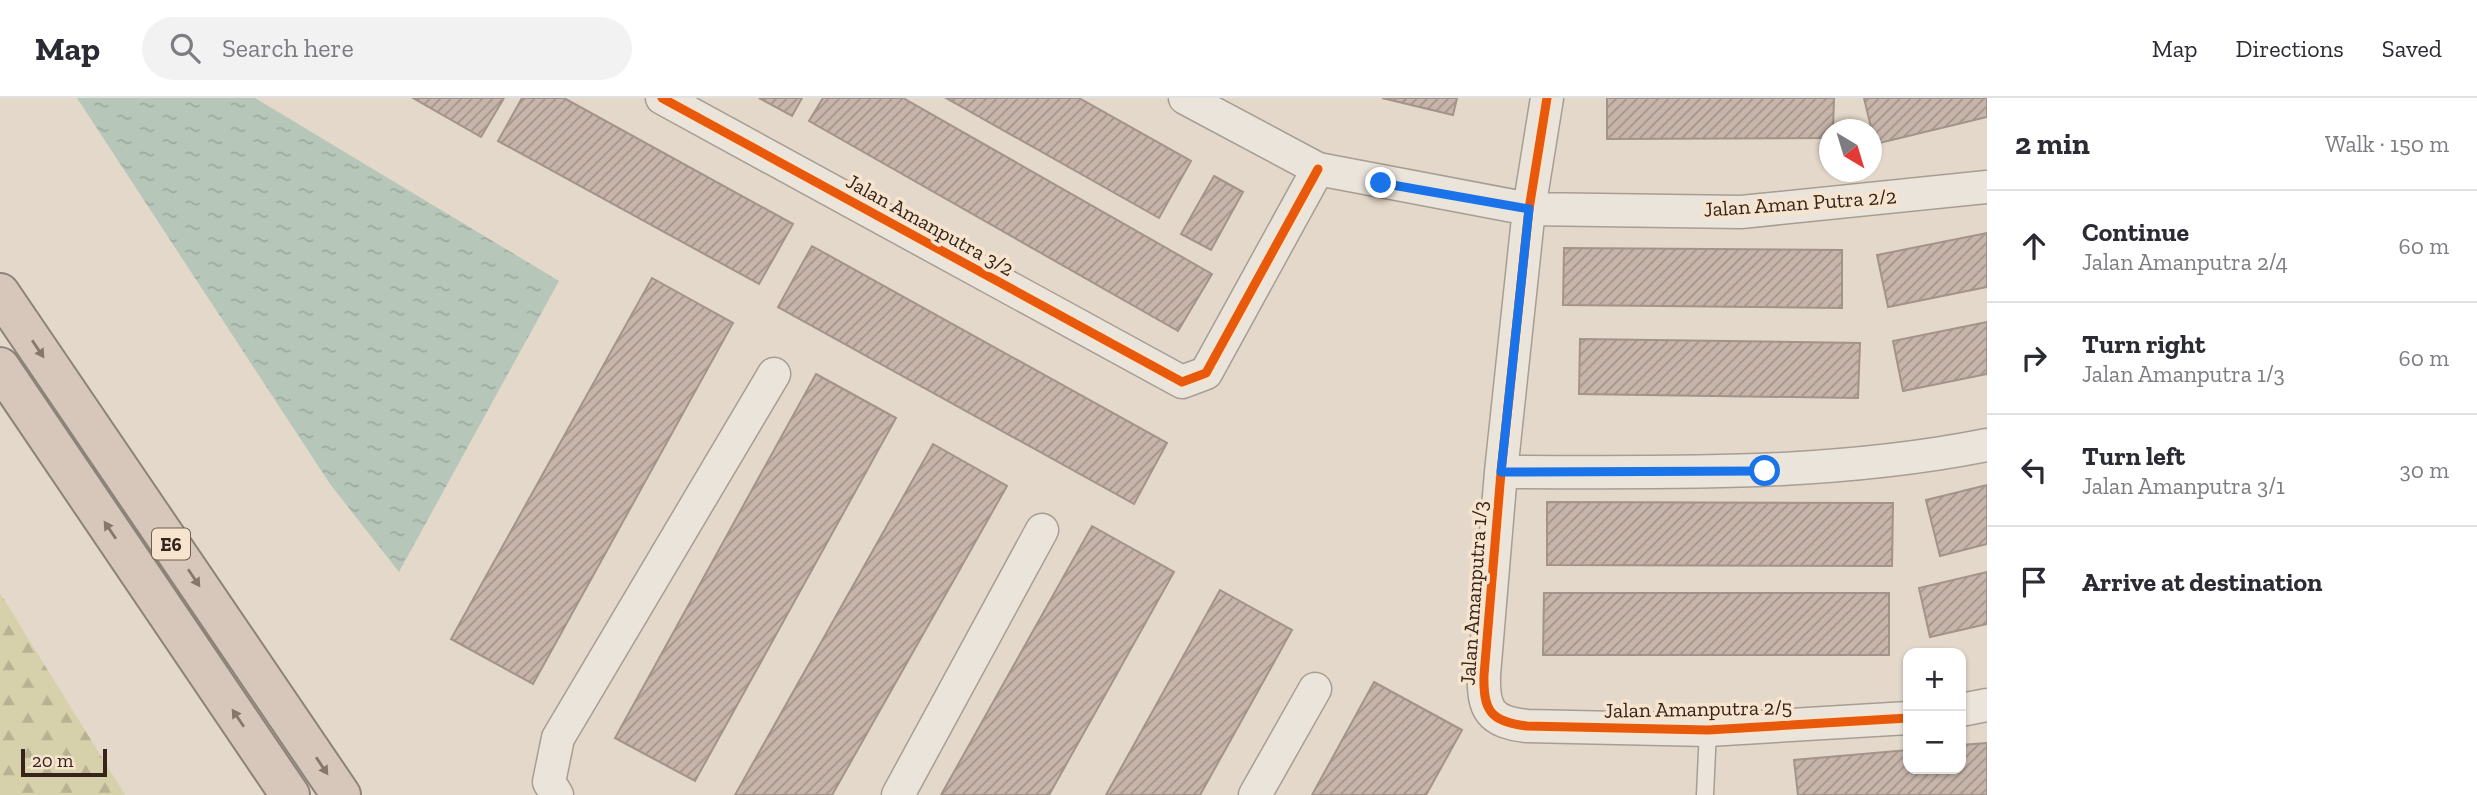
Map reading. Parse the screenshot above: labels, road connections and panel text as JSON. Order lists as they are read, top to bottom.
{
  "streets": {
    "highway": ["E6"],
    "street": [
      "Jalan Aman Putra 2/2",
      "Jalan Amanputra 3/2",
      "Jalan Amanputra 1/3",
      "Jalan Amanputra 2/5"
    ]
  },
  "crossings": [
    ["Jalan Aman Putra 2/2", "Jalan Amanputra 3/2"],
    ["Jalan Aman Putra 2/2", "Jalan Amanputra 1/3"],
    ["Jalan Amanputra 1/3", "Jalan Amanputra 2/5"]
  ],
  "scale_bar": "20 m",
  "north": "bottom right",
  "page": {
    "header": "Map",
    "search": "Search here",
    "nav": ["Map", "Directions", "Saved"],
    "heading": ["2 min", "Walk · 150 m"],
    "list": [
      ["Continue", "Jalan Amanputra 2/4", "60 m"],
      ["Turn right", "Jalan Amanputra 1/3", "60 m"],
      ["Turn left", "Jalan Amanputra 3/1", "30 m"],
      "Arrive at destination"
    ],
    "map_buttons": ["+", "−"],
    "scale": "20 m"
  }
}
